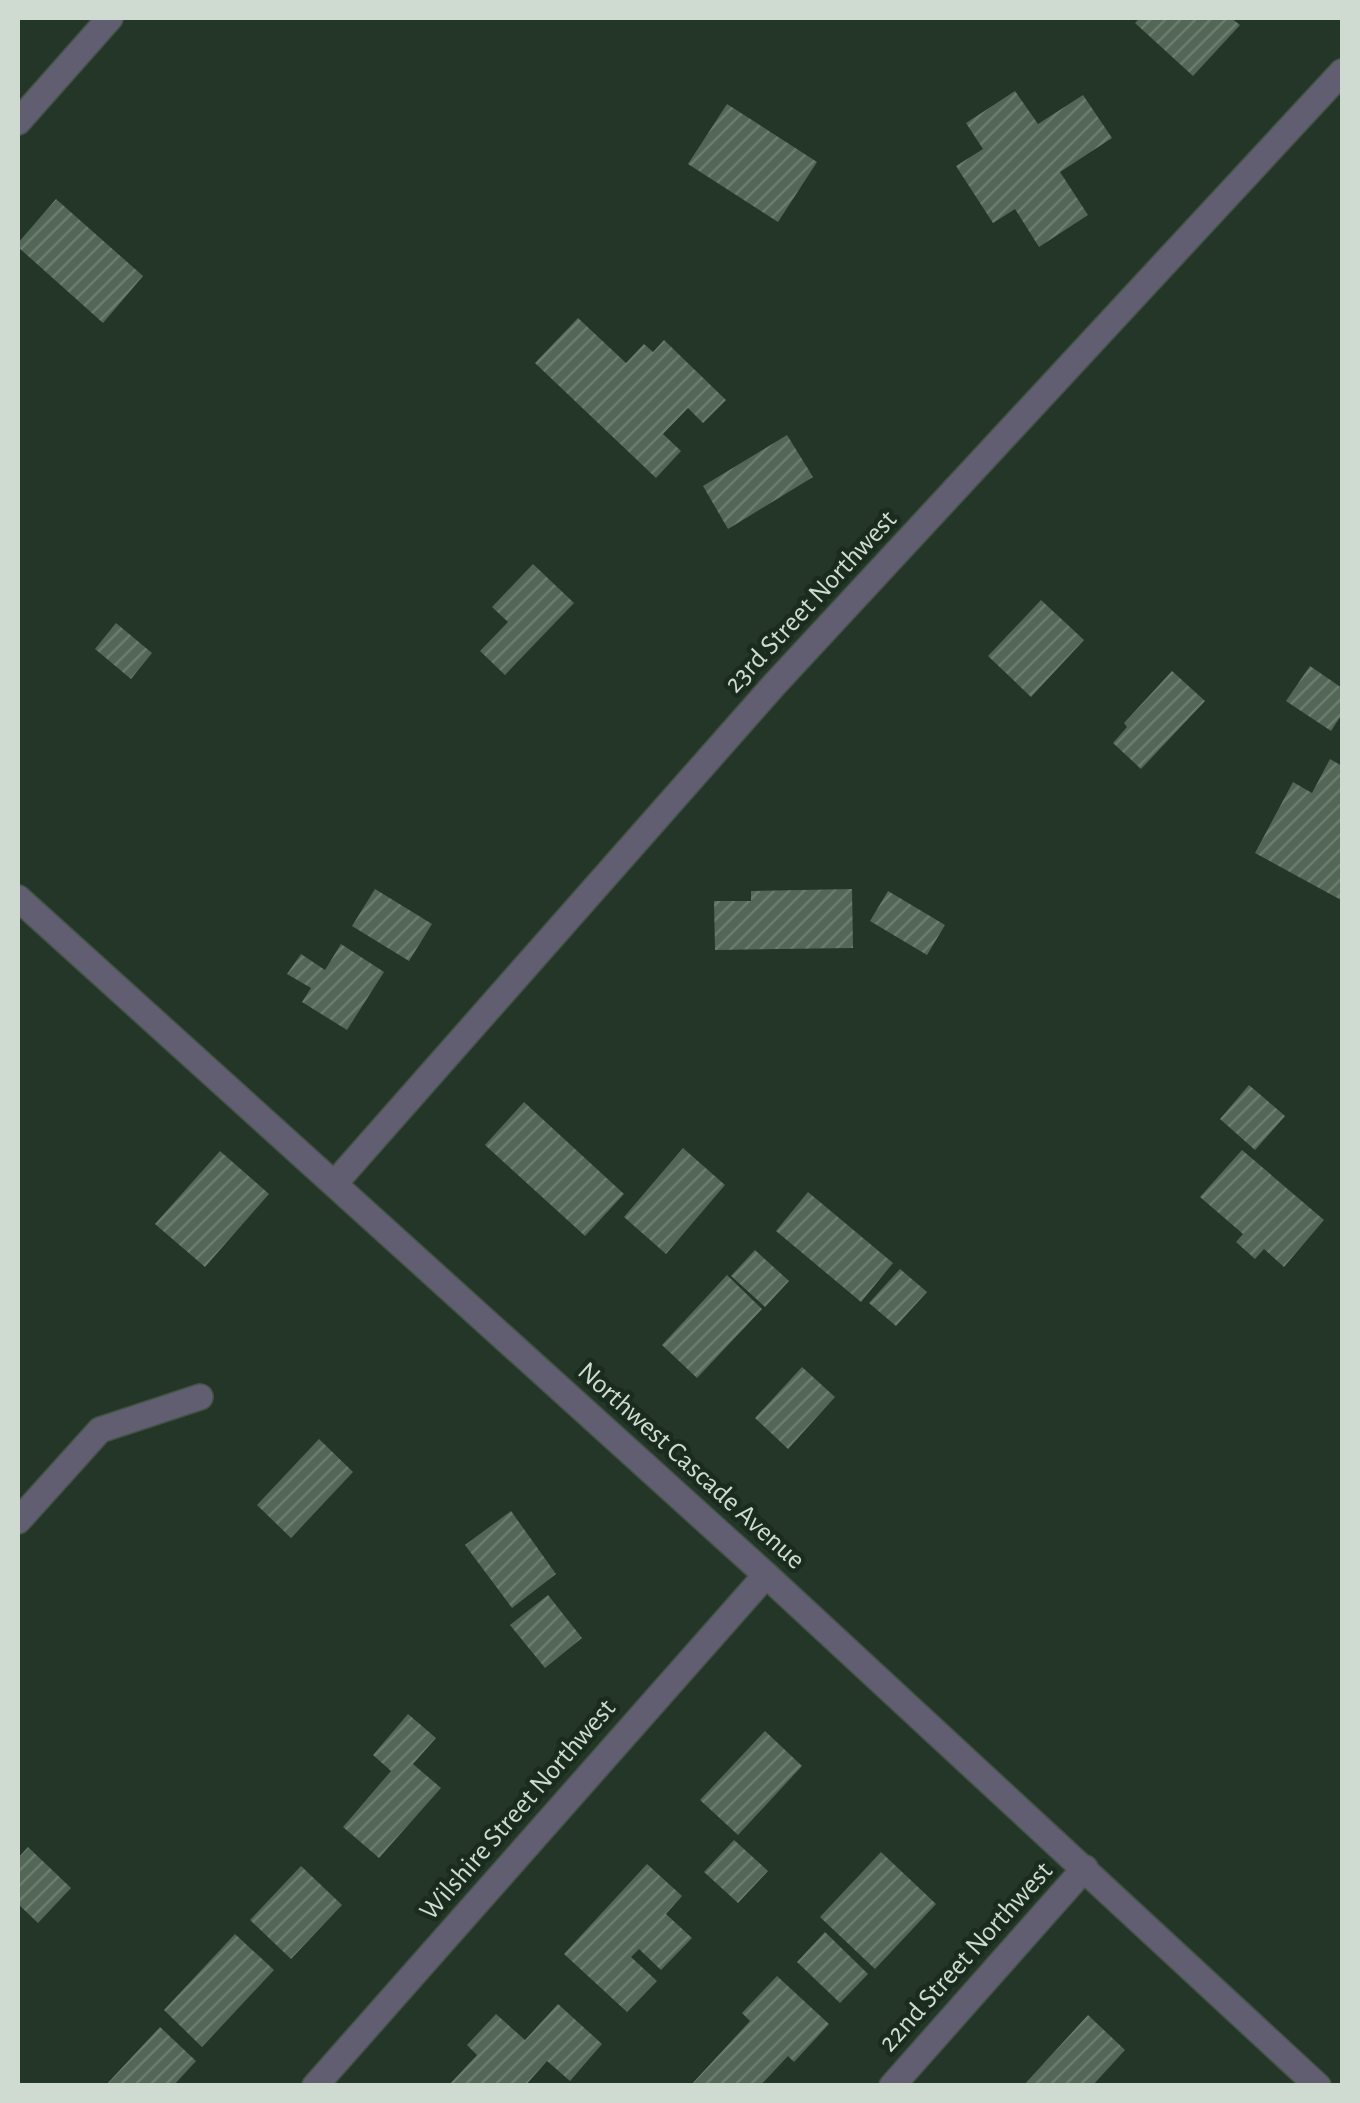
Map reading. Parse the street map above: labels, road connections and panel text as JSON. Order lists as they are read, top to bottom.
{
  "streets": {
    "street": [
      "23rd Street Northwest",
      "Northwest Cascade Avenue",
      "Wilshire Street Northwest",
      "22nd Street Northwest"
    ]
  },
  "crossings": [
    ["23rd Street Northwest", "Northwest Cascade Avenue"],
    ["Northwest Cascade Avenue", "Wilshire Street Northwest"],
    ["Northwest Cascade Avenue", "22nd Street Northwest"]
  ]
}
